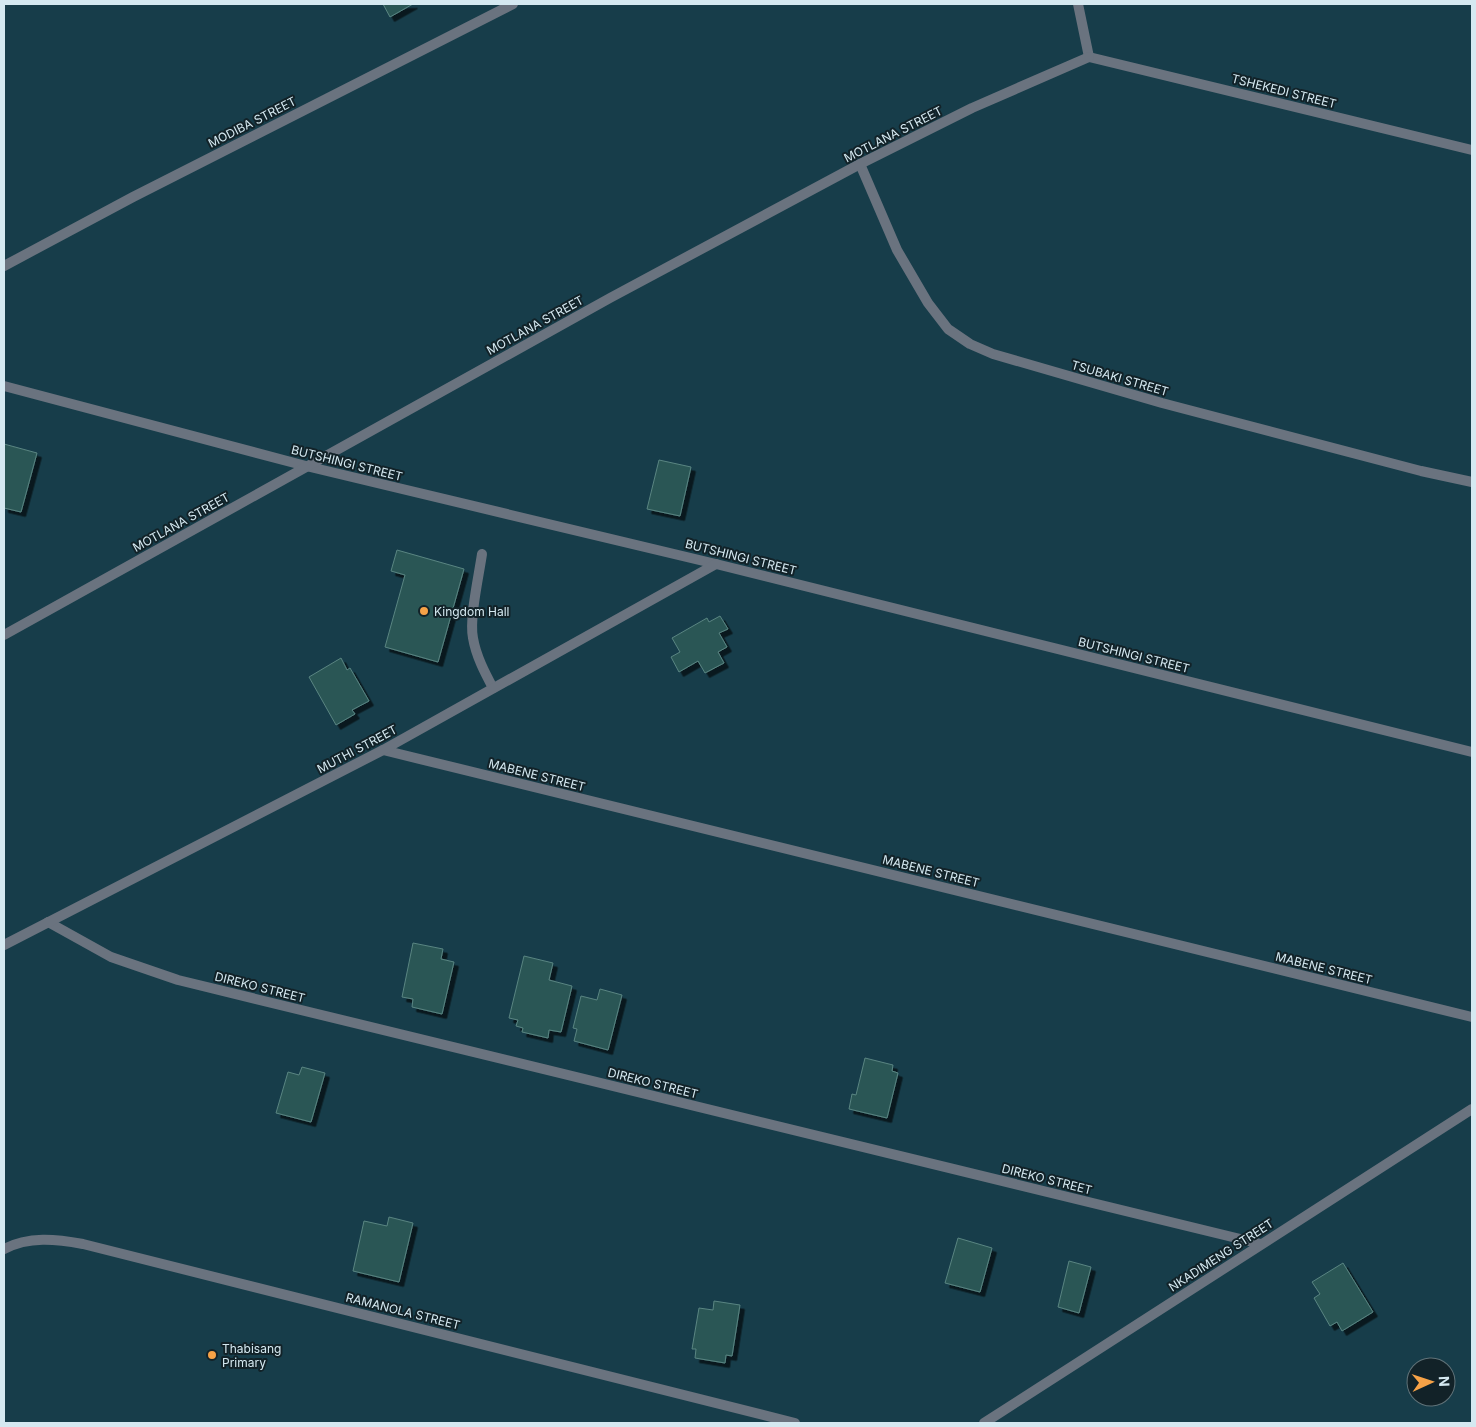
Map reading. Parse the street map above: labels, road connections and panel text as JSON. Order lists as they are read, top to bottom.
{
  "streets": {
    "street": [
      "TSHEKEDI STREET",
      "MODIBA STREET",
      "MOTLANA STREET",
      "TSUBAKI STREET",
      "BUTSHINGI STREET",
      "MUTHI STREET",
      "MABENE STREET",
      "DIREKO STREET",
      "NKADIMENG STREET",
      "RAMANOLA STREET"
    ]
  },
  "crossings": [
    ["TSHEKEDI STREET", "MOTLANA STREET"],
    ["MOTLANA STREET", "TSUBAKI STREET"],
    ["MOTLANA STREET", "BUTSHINGI STREET"],
    ["BUTSHINGI STREET", "MUTHI STREET"],
    ["MUTHI STREET", "MABENE STREET"],
    ["MUTHI STREET", "DIREKO STREET"],
    ["DIREKO STREET", "NKADIMENG STREET"]
  ],
  "places": ["Kingdom Hall", "Thabisang Primary"],
  "north": "right"
}
